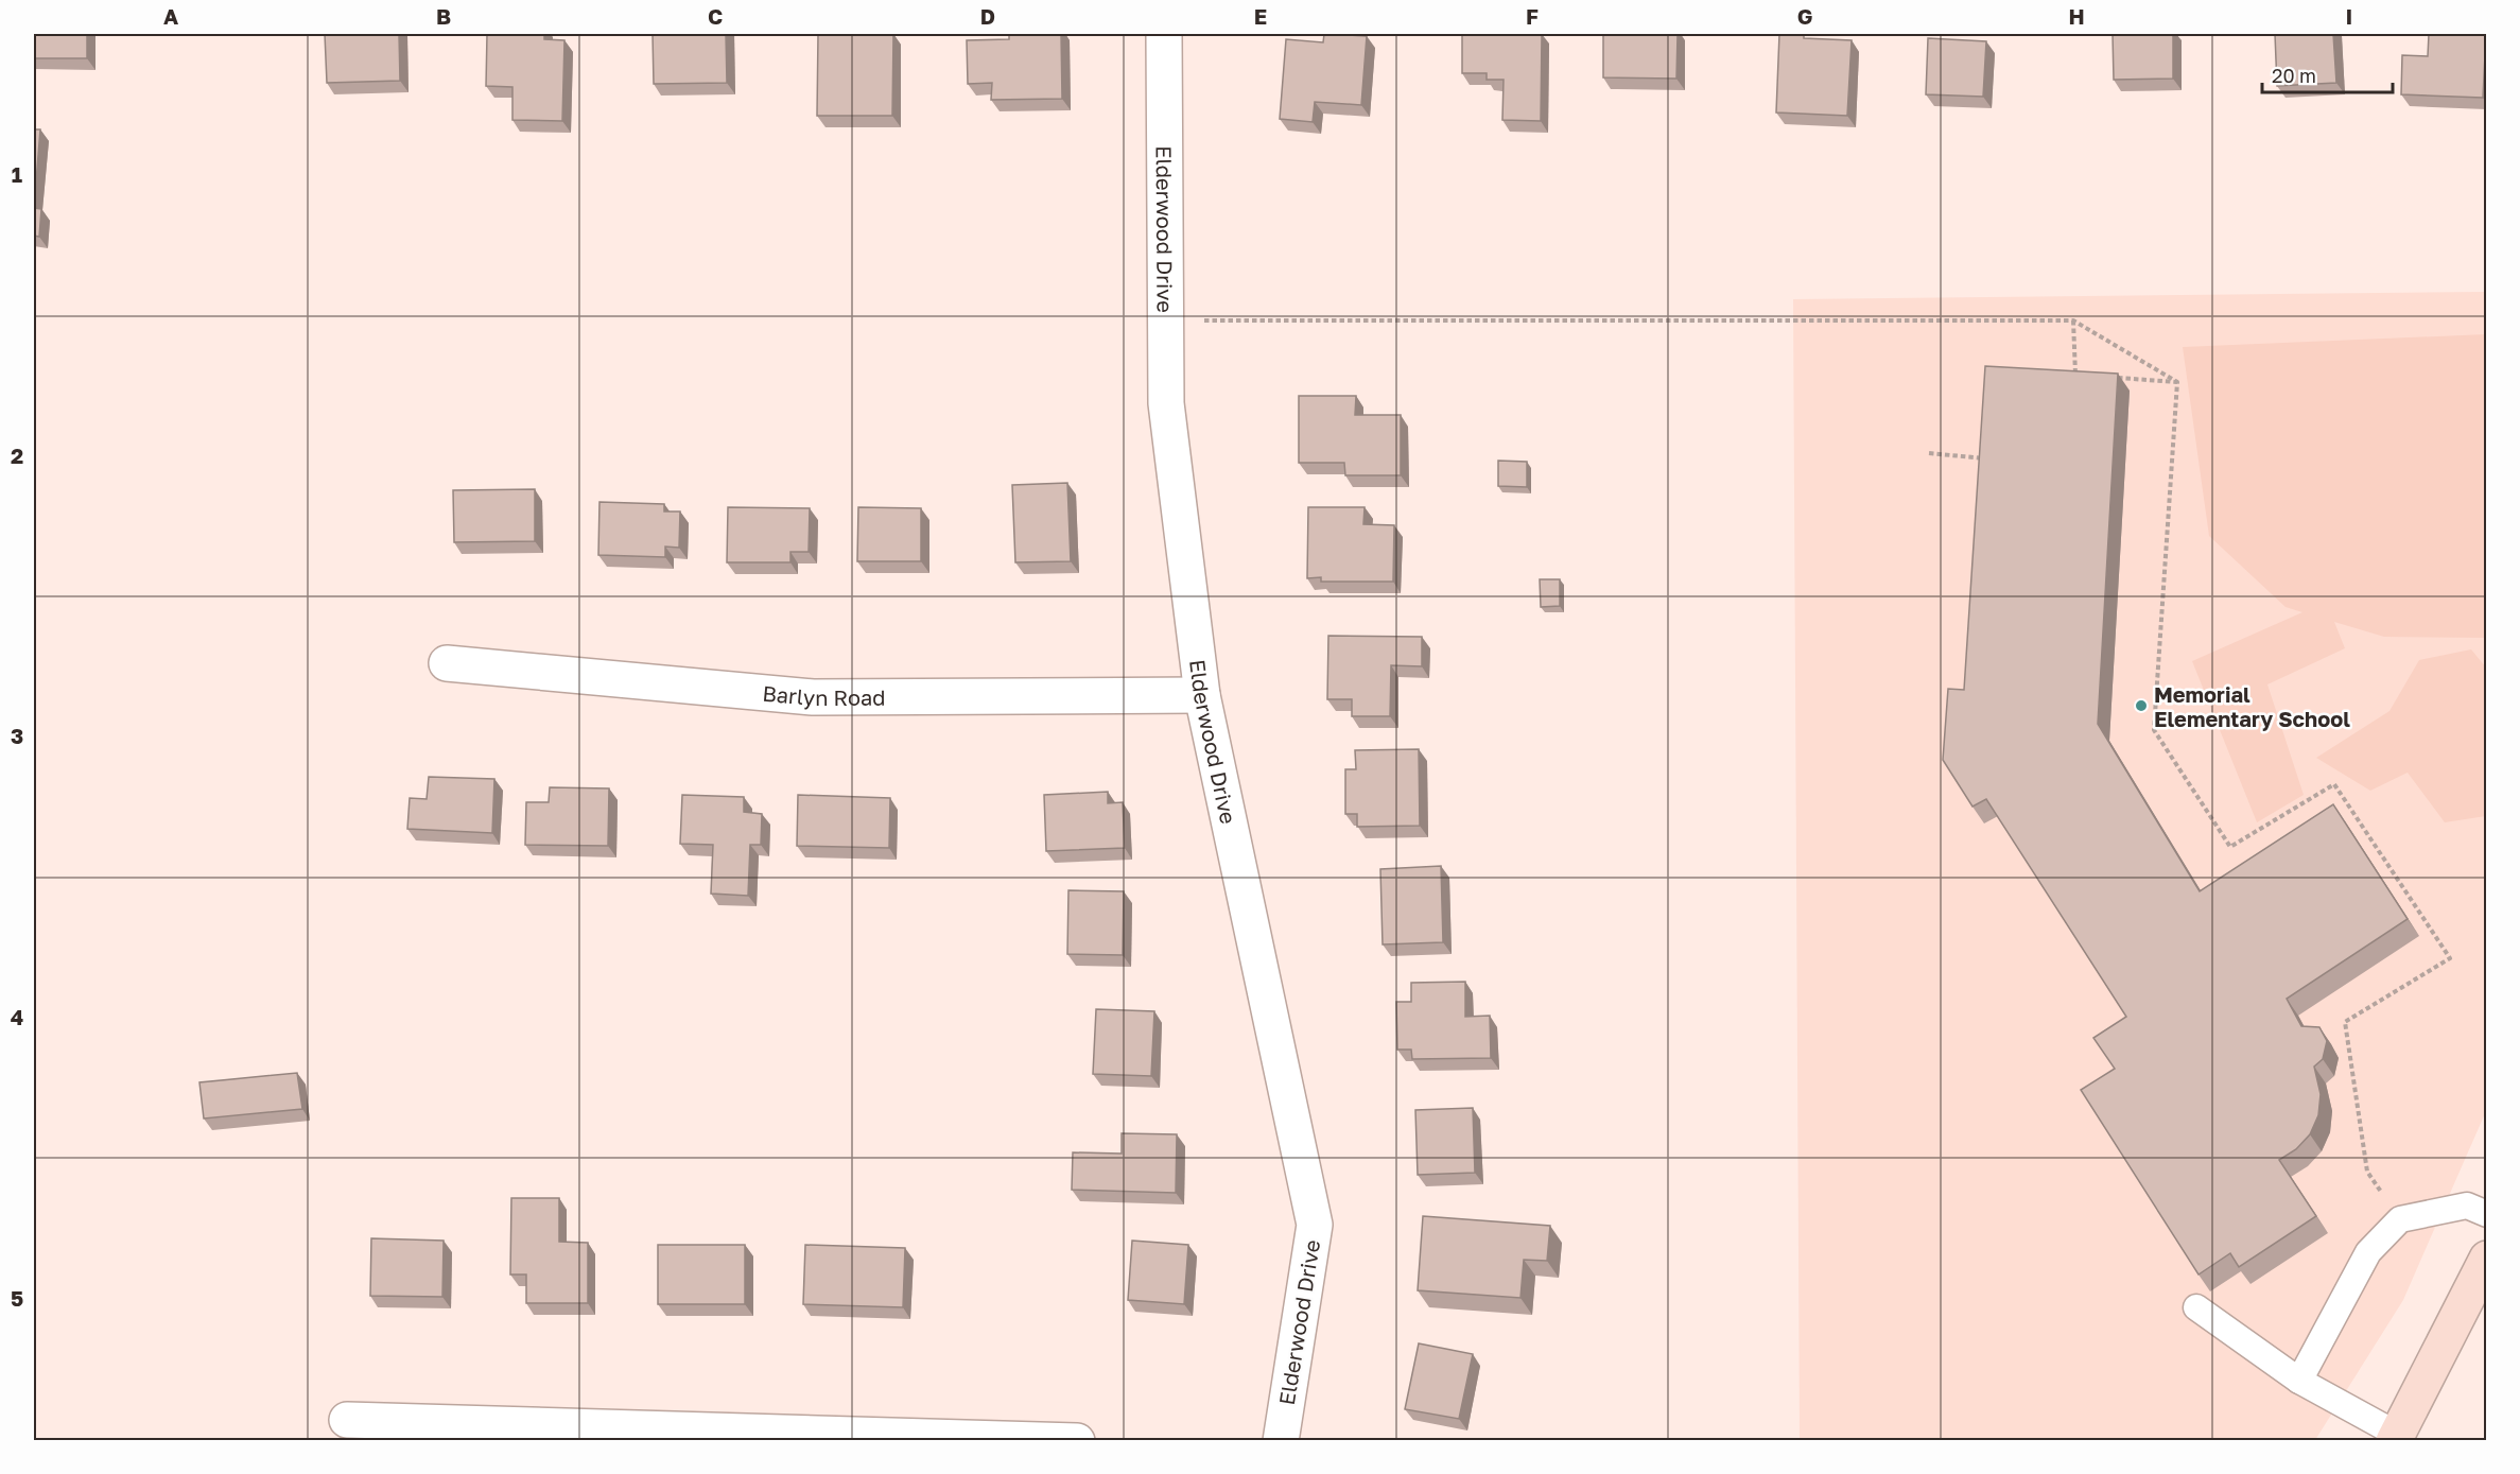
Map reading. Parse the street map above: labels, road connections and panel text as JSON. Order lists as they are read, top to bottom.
{
  "streets": {
    "street": ["Elderwood Drive", "Barlyn Road"]
  },
  "crossings": [
    ["Elderwood Drive", "Barlyn Road"]
  ],
  "places": ["Memorial Elementary School"],
  "scale_bar": "20 m",
  "grid": {
    "columns": [
      "A",
      "B",
      "C",
      "D",
      "E",
      "F",
      "G",
      "H",
      "I"
    ],
    "rows": [
      "1",
      "2",
      "3",
      "4",
      "5"
    ]
  }
}
